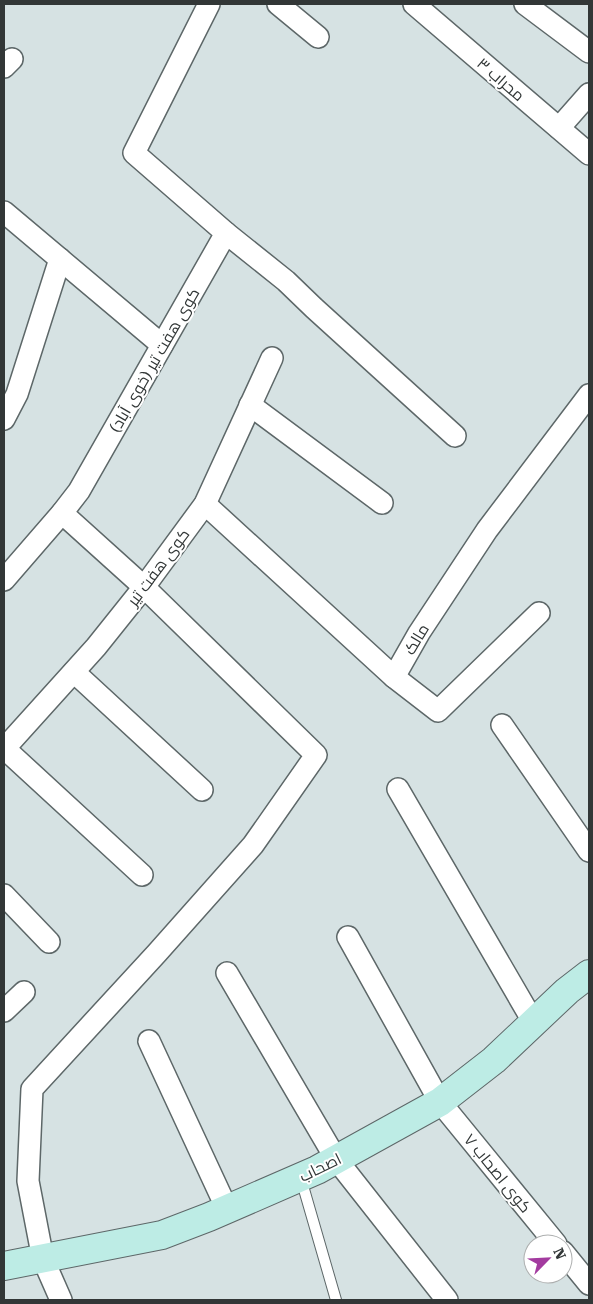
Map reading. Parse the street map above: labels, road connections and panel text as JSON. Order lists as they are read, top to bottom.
{
  "streets": {
    "main road": ["اصحاب"],
    "street": [
      "محراب ۳",
      "کوی هفت تیر (خوی آباد)",
      "کوی هفت تیر",
      "مالک",
      "کوی اصحاب ۷"
    ]
  },
  "crossings": [
    ["اصحاب", "کوی اصحاب ۷"]
  ],
  "north": "top right"
}
